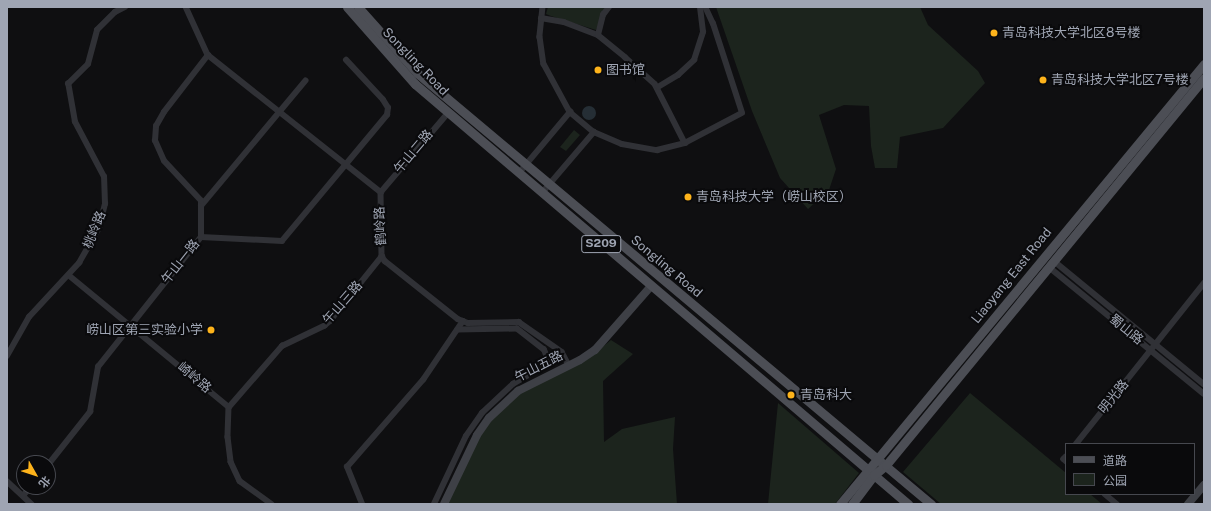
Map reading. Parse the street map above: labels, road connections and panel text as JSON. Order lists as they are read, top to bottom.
{
  "streets": {
    "main road": ["Songling Road", "S209", "Liaoyang East Road"],
    "street": [
      "午山二路",
      "鹤岭路",
      "桃岭路",
      "午山一路",
      "午山三路",
      "蜀山路",
      "午山五路",
      "崎岭路",
      "明光路"
    ]
  },
  "crossings": [
    ["Songling Road", "午山二路"],
    ["Songling Road", "Liaoyang East Road"],
    ["Songling Road", "午山五路"],
    ["午山二路", "鹤岭路"],
    ["鹤岭路", "午山三路"],
    ["桃岭路", "崎岭路"],
    ["午山一路", "崎岭路"],
    ["Liaoyang East Road", "蜀山路"],
    ["午山三路", "崎岭路"],
    ["蜀山路", "明光路"]
  ],
  "places": [
    "青岛科技大学北区8号楼",
    "图书馆",
    "青岛科技大学北区7号楼",
    "青岛科技大学（崂山校区）",
    "崂山区第三实验小学",
    "青岛科大"
  ],
  "legend": ["道路", "公园"],
  "north": "bottom right"
}
